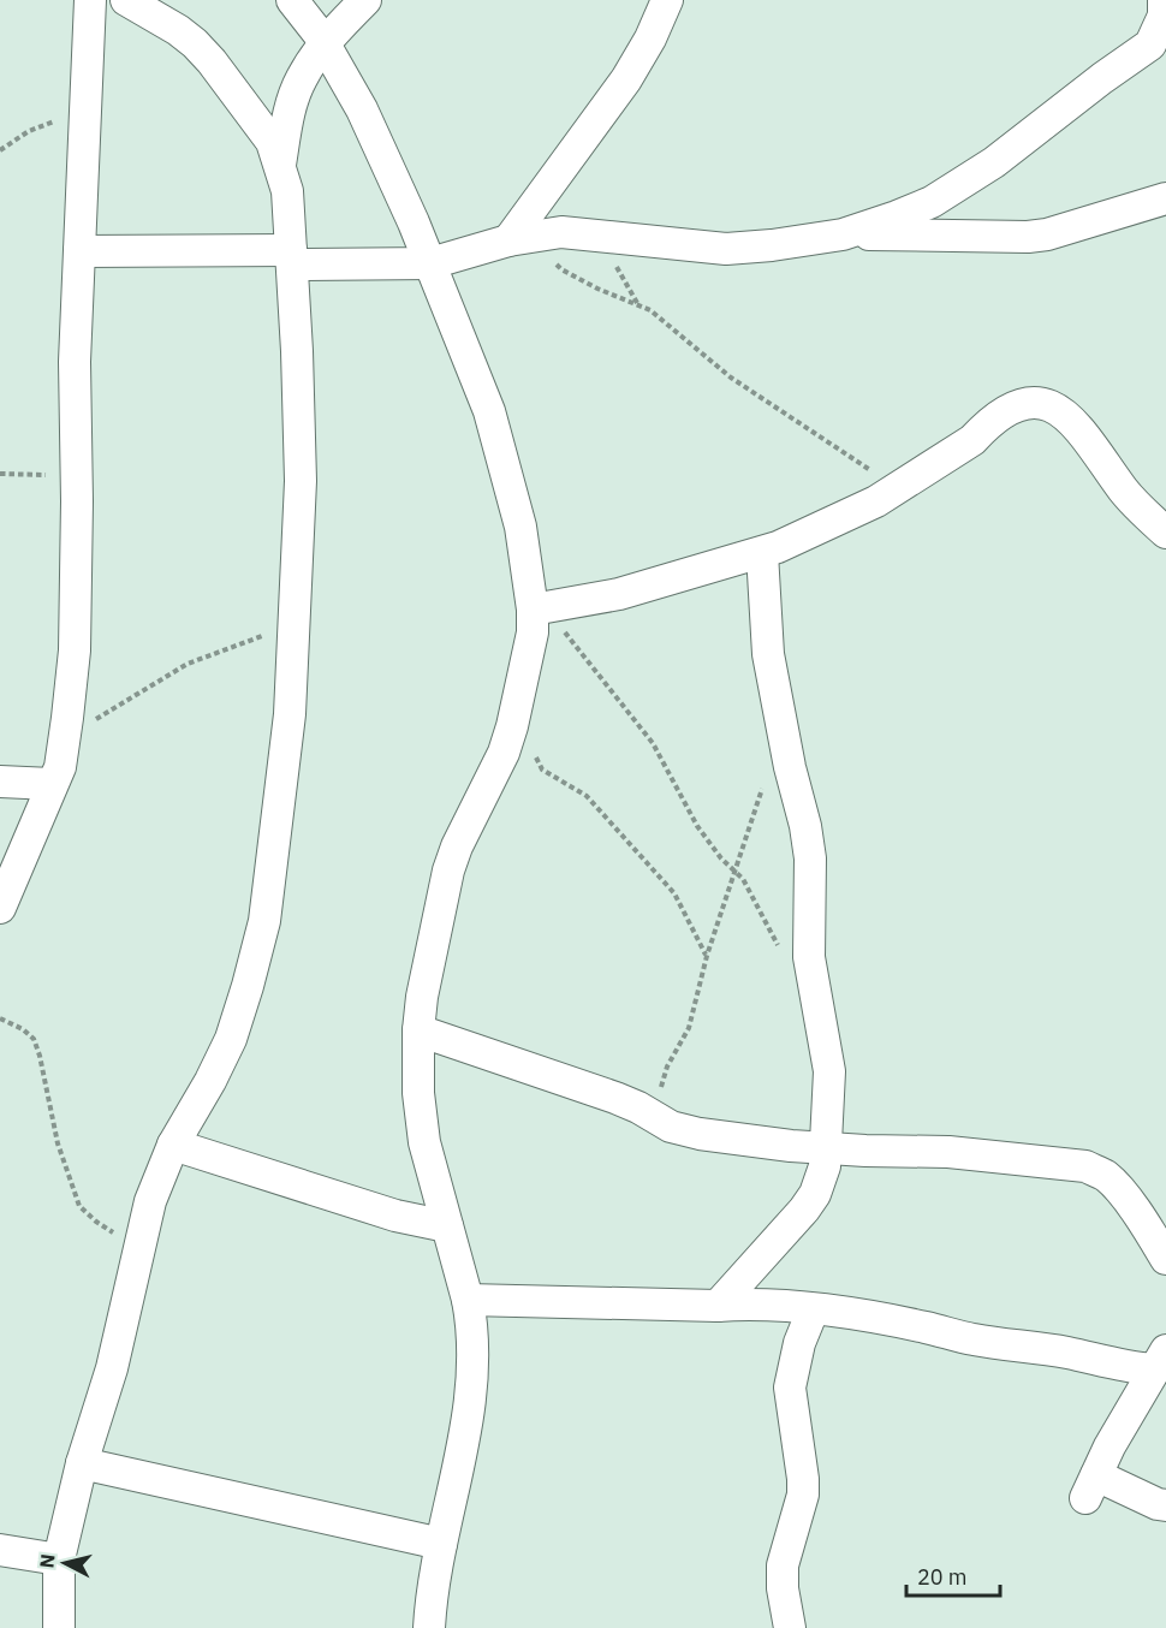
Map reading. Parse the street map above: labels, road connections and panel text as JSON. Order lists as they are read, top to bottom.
{
  "scale_bar": "20 m",
  "north": "left"
}
